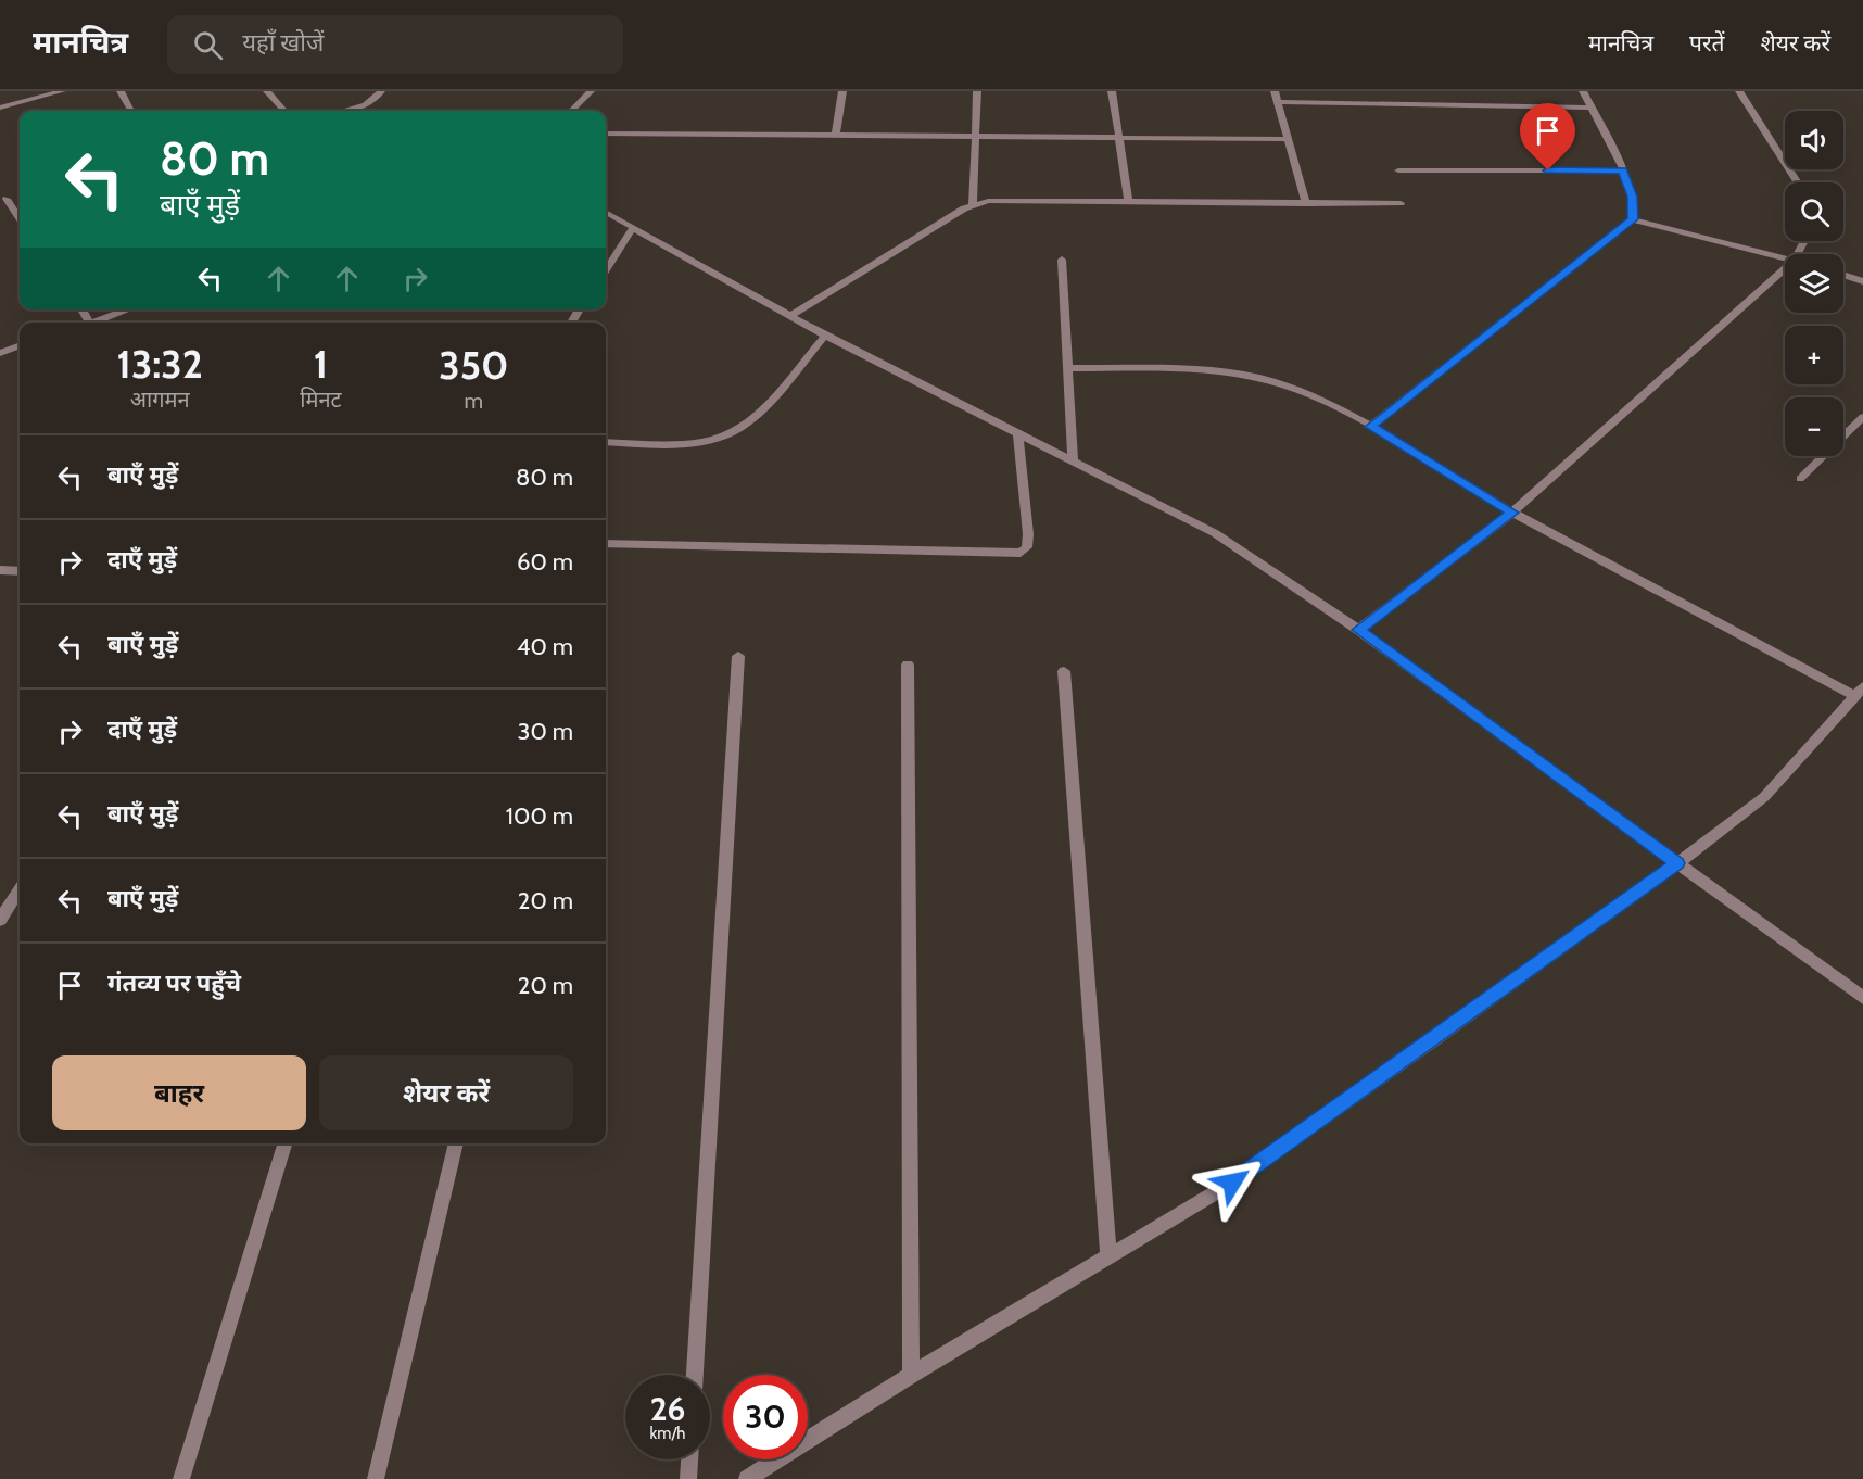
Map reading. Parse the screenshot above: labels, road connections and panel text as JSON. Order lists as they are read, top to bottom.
{
  "page": {
    "header": "मानचित्र",
    "search": "यहाँ खोजें",
    "nav": ["मानचित्र", "परतें", "शेयर करें"],
    "map_buttons": ["+", "−"],
    "turn": ["80 m", "बाएँ मुड़ें"],
    "eta": [
      "13:32",
      "आगमन",
      "1",
      "मिनट",
      "350",
      "m"
    ],
    "list": [
      {
        "name": "बाएँ मुड़ें",
        "value": "80 m"
      },
      {
        "name": "दाएँ मुड़ें",
        "value": "60 m"
      },
      {
        "name": "बाएँ मुड़ें",
        "value": "40 m"
      },
      {
        "name": "दाएँ मुड़ें",
        "value": "30 m"
      },
      {
        "name": "बाएँ मुड़ें",
        "value": "100 m"
      },
      {
        "name": "बाएँ मुड़ें",
        "value": "20 m"
      },
      {
        "name": "गंतव्य पर पहुँचे",
        "value": "20 m"
      }
    ],
    "buttons": ["बाहर", "शेयर करें"],
    "speed": "26 km/h",
    "limit": "30"
  }
}
